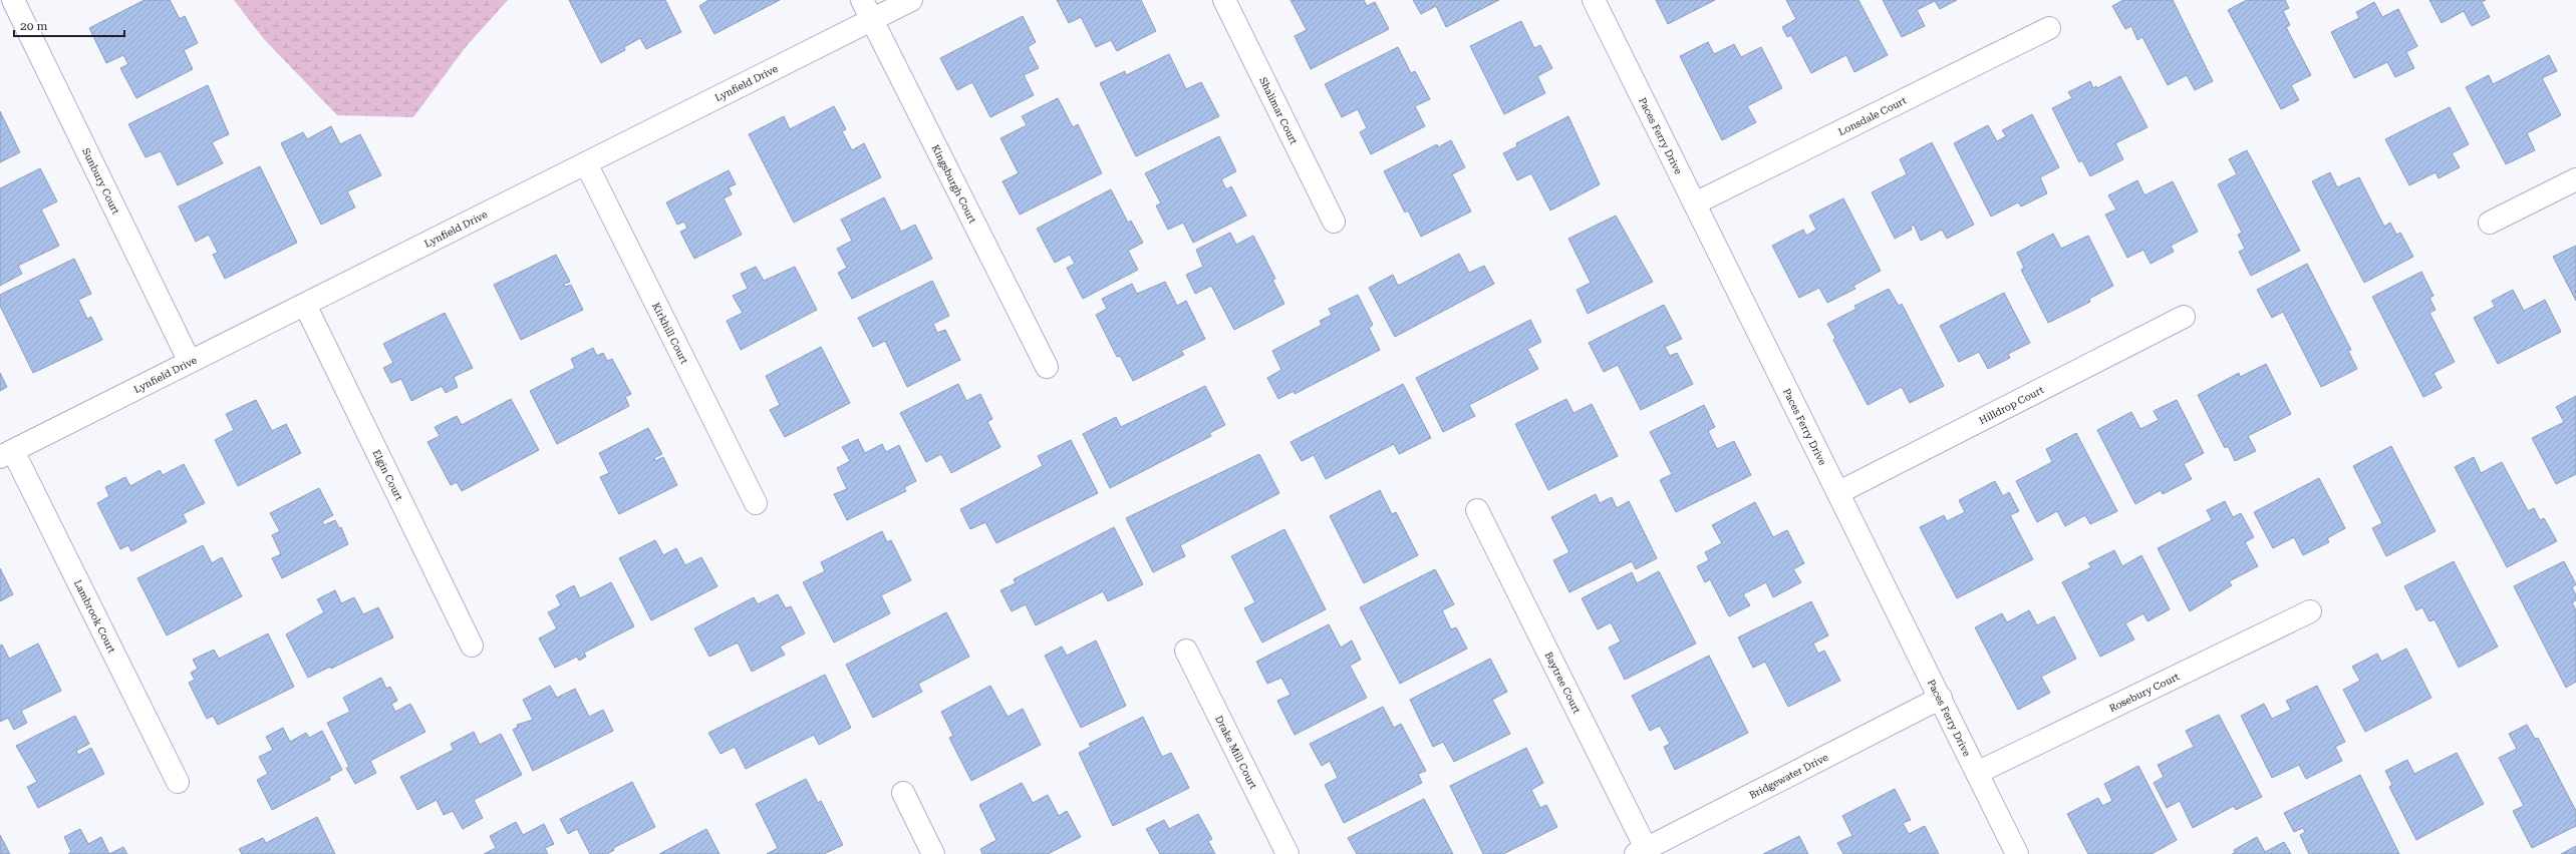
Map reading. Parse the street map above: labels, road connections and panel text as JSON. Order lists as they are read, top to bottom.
{
  "streets": {
    "street": [
      "Lynfield Drive",
      "Shalimar Court",
      "Lonsdale Court",
      "Paces Ferry Drive",
      "Sunbury Court",
      "Kingsburgh Court",
      "Kirkhill Court",
      "Hilldrop Court",
      "Elgin Court",
      "Lambrook Court",
      "Baytree Court",
      "Rosebury Court",
      "Drake Mill Court",
      "Bridgewater Drive"
    ]
  },
  "crossings": [
    ["Lynfield Drive", "Sunbury Court"],
    ["Lynfield Drive", "Kingsburgh Court"],
    ["Lynfield Drive", "Kirkhill Court"],
    ["Lynfield Drive", "Elgin Court"],
    ["Lynfield Drive", "Lambrook Court"],
    ["Lonsdale Court", "Paces Ferry Drive"],
    ["Paces Ferry Drive", "Hilldrop Court"],
    ["Paces Ferry Drive", "Rosebury Court"],
    ["Paces Ferry Drive", "Bridgewater Drive"],
    ["Baytree Court", "Bridgewater Drive"]
  ],
  "scale_bar": "20 m"
}
